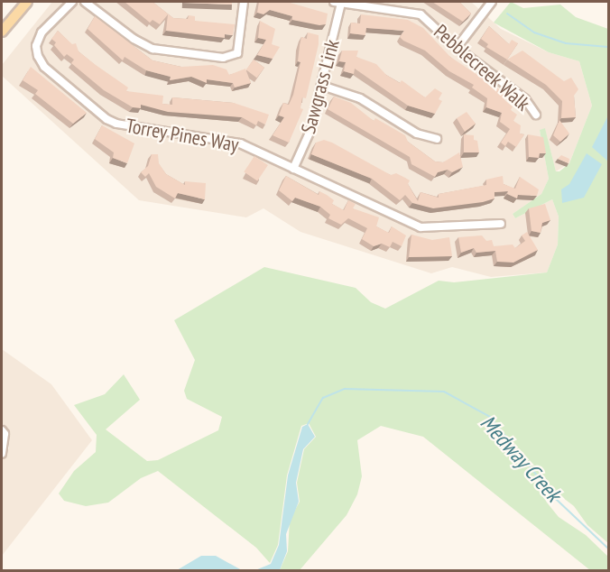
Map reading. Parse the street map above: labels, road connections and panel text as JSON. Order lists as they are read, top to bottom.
{
  "streets": {
    "street": ["Pebblecreek Walk", "Sawgrass Link", "Torrey Pines Way"]
  },
  "crossings": [
    ["Pebblecreek Walk", "Sawgrass Link"],
    ["Sawgrass Link", "Torrey Pines Way"]
  ],
  "water": ["Medway Creek"]
}
